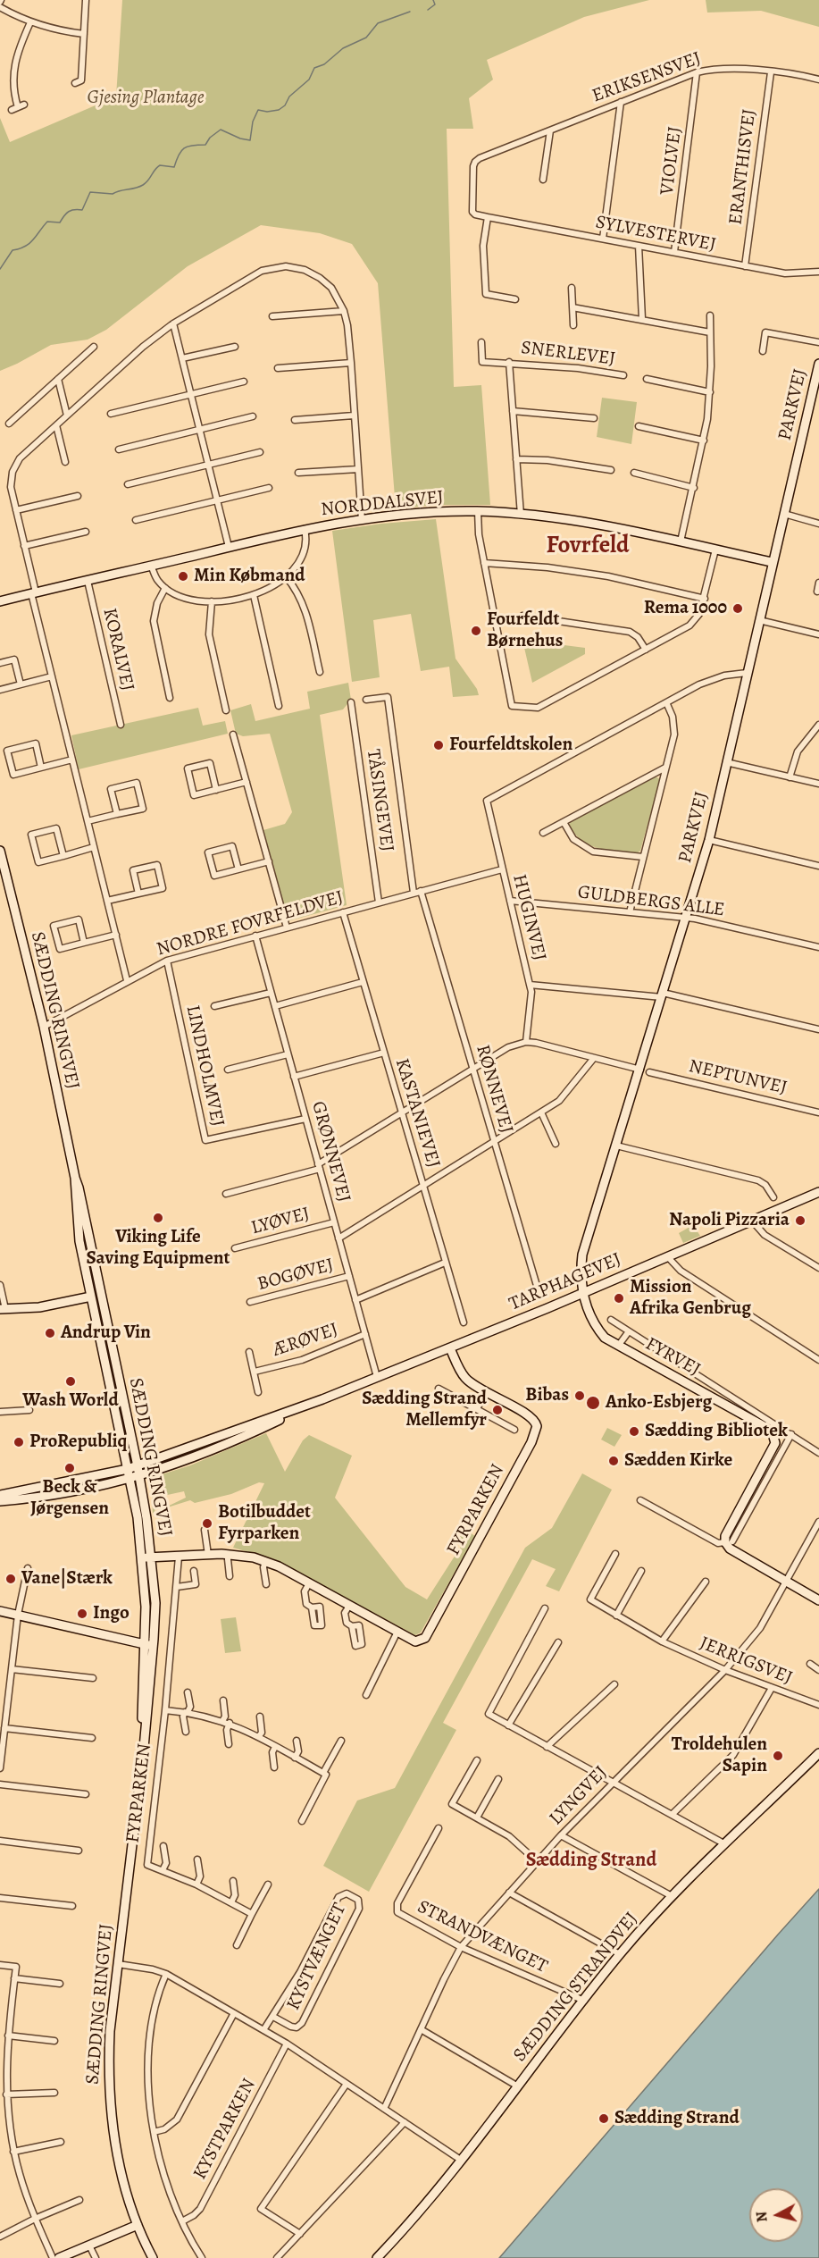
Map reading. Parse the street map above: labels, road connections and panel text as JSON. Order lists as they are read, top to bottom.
{
  "streets": {
    "street": [
      "ERIKSENSVEJ",
      "VIOLVEJ",
      "ERANTHISVEJ",
      "SYLVESTERVEJ",
      "SNERLEVEJ",
      "PARKVEJ",
      "NORDDALSVEJ",
      "KORALVEJ",
      "TÅSINGEVEJ",
      "GULDBERGS ALLE",
      "HUGINVEJ",
      "NORDRE FOVRFELDVEJ",
      "SÆDDING RINGVEJ",
      "LINDHOLMVEJ",
      "NEPTUNVEJ",
      "RØNNEVEJ",
      "KASTANIEVEJ",
      "GRØNNEVEJ",
      "LYØVEJ",
      "BOGØVEJ",
      "TARPHAGEVEJ",
      "ÆRØVEJ",
      "FYRVEJ",
      "FYRPARKEN",
      "JERRIGSVEJ",
      "LYNGVEJ",
      "STRANDVÆNGET",
      "KYSTVÆNGET",
      "SÆDDING STRANDVEJ",
      "KYSTPARKEN"
    ]
  },
  "crossings": [
    ["ERIKSENSVEJ", "VIOLVEJ"],
    ["ERIKSENSVEJ", "ERANTHISVEJ"],
    ["ERIKSENSVEJ", "SYLVESTERVEJ"],
    ["VIOLVEJ", "SYLVESTERVEJ"],
    ["ERANTHISVEJ", "SYLVESTERVEJ"],
    ["SNERLEVEJ", "NORDDALSVEJ"],
    ["PARKVEJ", "NORDDALSVEJ"],
    ["PARKVEJ", "GULDBERGS ALLE"],
    ["PARKVEJ", "NEPTUNVEJ"],
    ["PARKVEJ", "TARPHAGEVEJ"],
    ["PARKVEJ", "FYRVEJ"],
    ["NORDDALSVEJ", "KORALVEJ"],
    ["TÅSINGEVEJ", "NORDRE FOVRFELDVEJ"],
    ["GULDBERGS ALLE", "HUGINVEJ"],
    ["HUGINVEJ", "NORDRE FOVRFELDVEJ"],
    ["HUGINVEJ", "NEPTUNVEJ"],
    ["NORDRE FOVRFELDVEJ", "SÆDDING RINGVEJ"],
    ["NORDRE FOVRFELDVEJ", "LINDHOLMVEJ"],
    ["NORDRE FOVRFELDVEJ", "RØNNEVEJ"],
    ["NORDRE FOVRFELDVEJ", "KASTANIEVEJ"],
    ["NORDRE FOVRFELDVEJ", "GRØNNEVEJ"],
    ["SÆDDING RINGVEJ", "TARPHAGEVEJ"],
    ["SÆDDING RINGVEJ", "FYRPARKEN"],
    ["LINDHOLMVEJ", "GRØNNEVEJ"],
    ["GRØNNEVEJ", "LYØVEJ"],
    ["GRØNNEVEJ", "BOGØVEJ"],
    ["GRØNNEVEJ", "TARPHAGEVEJ"],
    ["GRØNNEVEJ", "ÆRØVEJ"],
    ["TARPHAGEVEJ", "FYRVEJ"],
    ["TARPHAGEVEJ", "FYRPARKEN"],
    ["JERRIGSVEJ", "LYNGVEJ"],
    ["LYNGVEJ", "STRANDVÆNGET"],
    ["STRANDVÆNGET", "SÆDDING STRANDVEJ"]
  ],
  "districts": ["Fovrfeld", "Sædding Strand"],
  "parks": ["Gjesing Plantage"],
  "places": [
    "Min Købmand",
    "Rema 1000",
    "Fourfeldt Børnehus",
    "Fourfeldtskolen",
    "Viking Life Saving Equipment",
    "Napoli Pizzaria",
    "Mission Afrika Genbrug",
    "Andrup Vin",
    "Wash World",
    "Bibas",
    "Anko-Esbjerg",
    "Sædding Strand Mellemfyr",
    "Sædding Bibliotek",
    "ProRepubliq",
    "Sædden Kirke",
    "Beck & Jørgensen",
    "Botilbuddet Fyrparken",
    "Vane|Stærk",
    "Ingo",
    "Troldehulen Sapin",
    "Sædding Strand"
  ],
  "north": "left"
}
